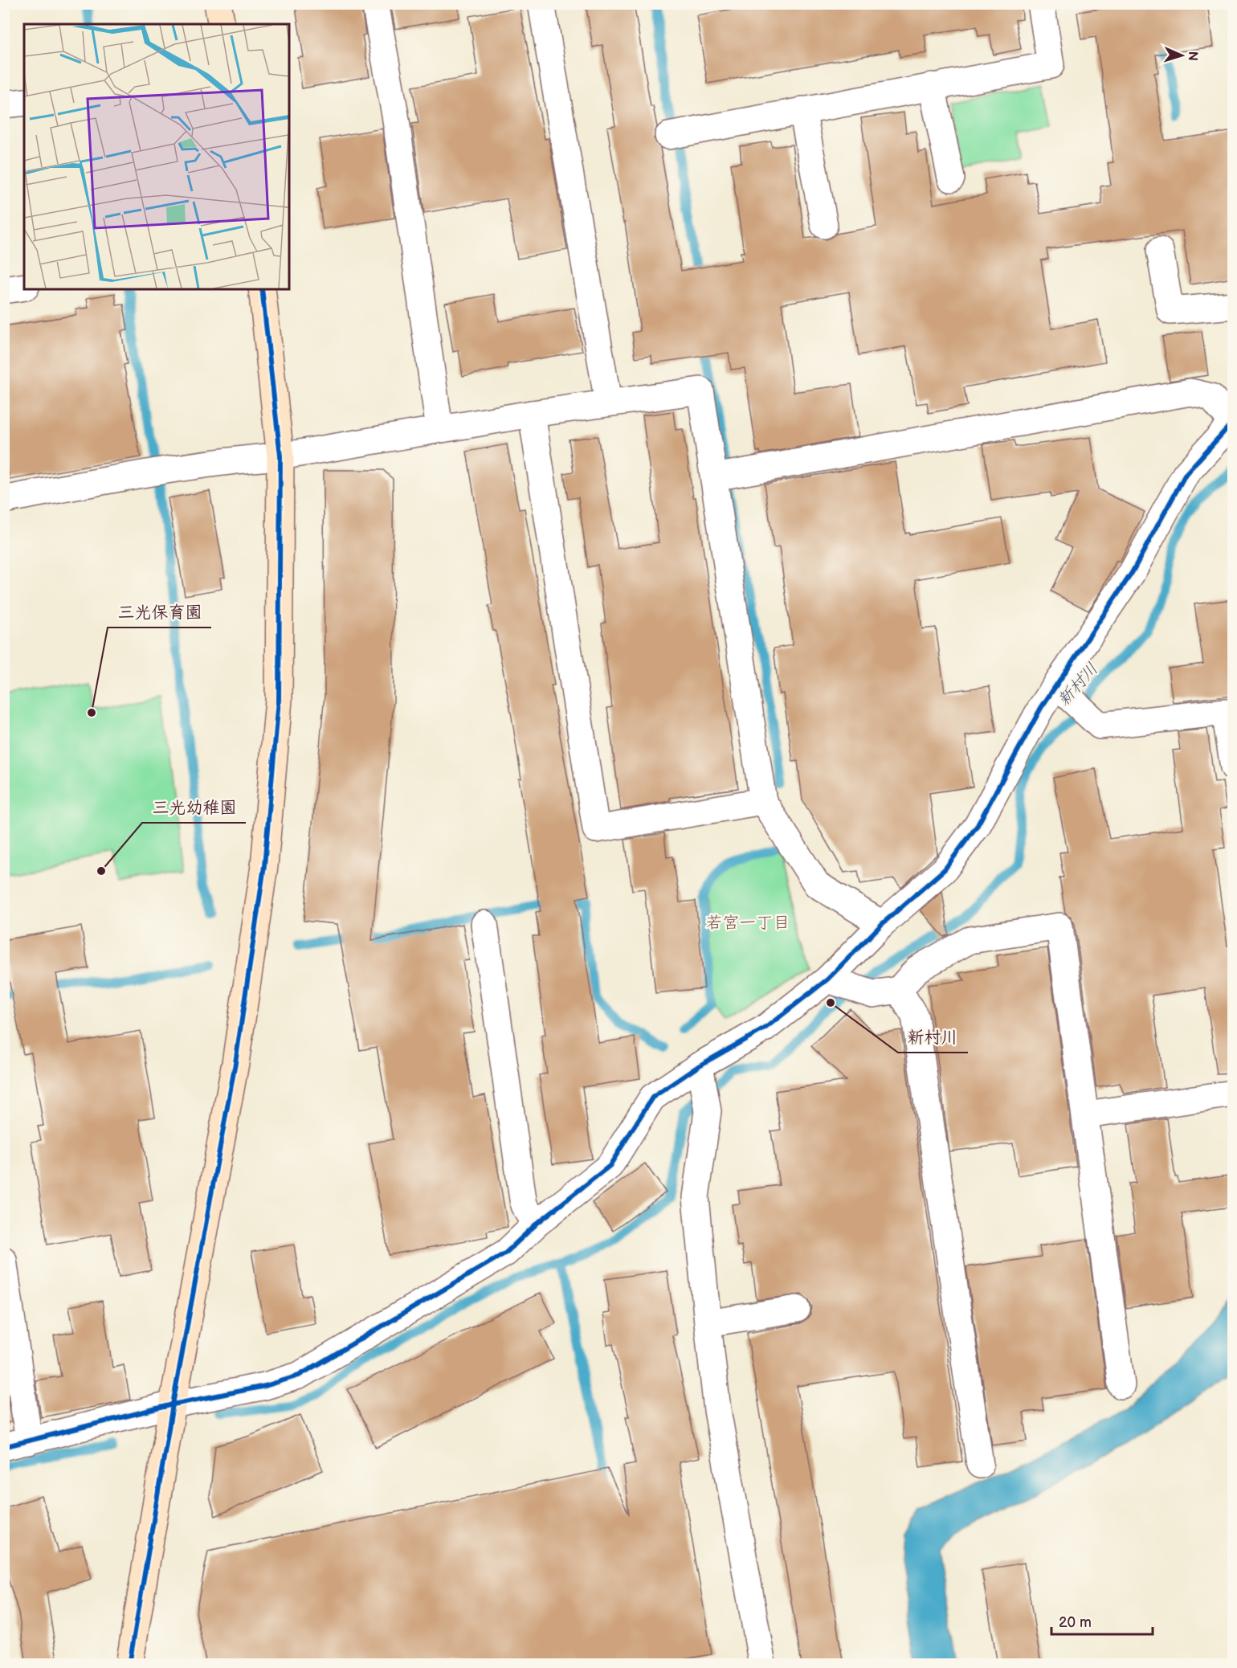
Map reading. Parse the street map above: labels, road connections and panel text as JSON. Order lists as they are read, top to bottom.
{
  "districts": ["若宮一丁目"],
  "water": ["新村川"],
  "places": ["三光保育園", "三光幼稚園", "新村川"],
  "scale_bar": "20 m",
  "north": "right"
}
